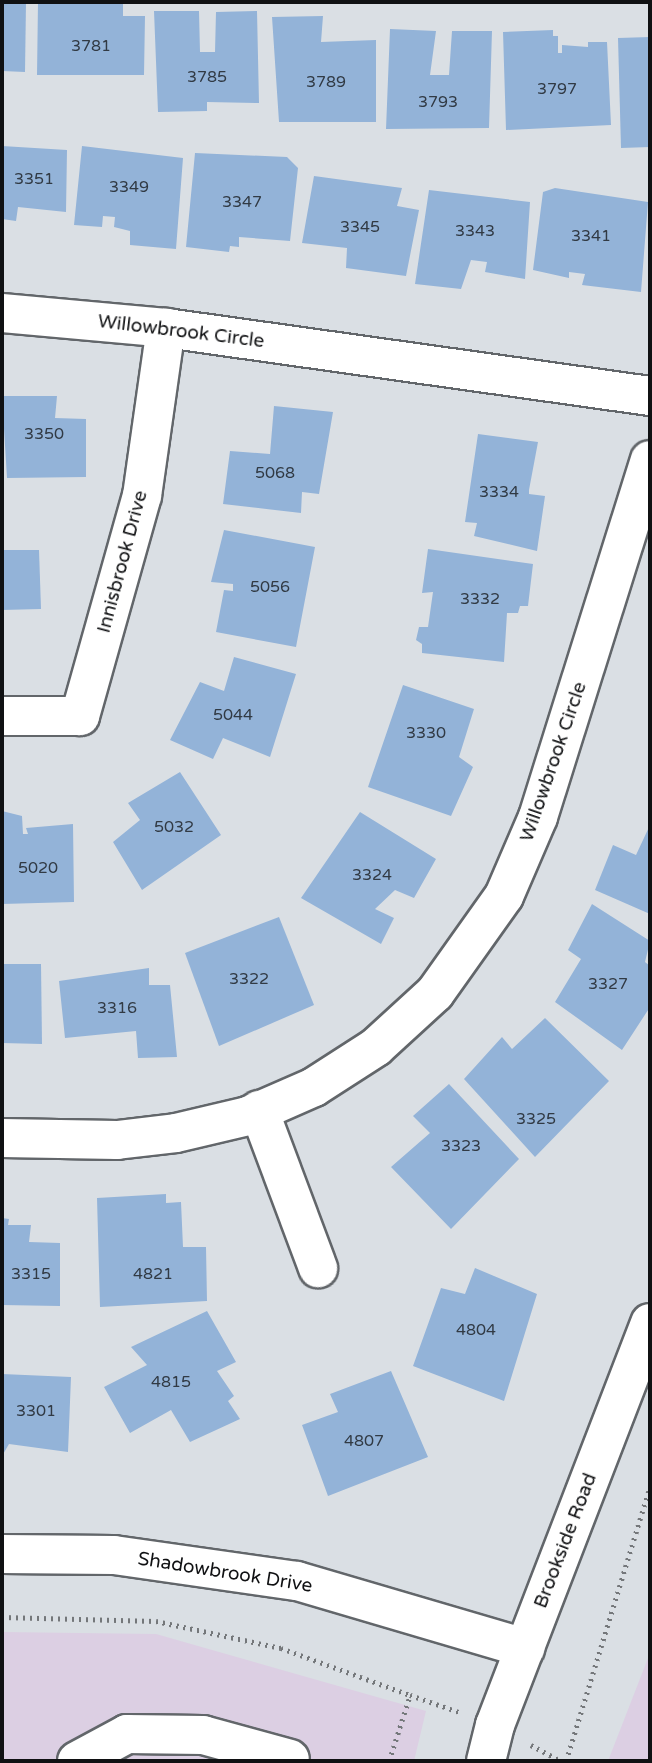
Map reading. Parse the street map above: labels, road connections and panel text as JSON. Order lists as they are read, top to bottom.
{
  "streets": {
    "street": [
      "Willowbrook Circle",
      "Innisbrook Drive",
      "Brookside Road",
      "Shadowbrook Drive"
    ]
  },
  "crossings": [
    ["Willowbrook Circle", "Innisbrook Drive"],
    ["Brookside Road", "Shadowbrook Drive"]
  ],
  "house_numbers": [
    "3781",
    "3785",
    "3789",
    "3797",
    "3793",
    "3351",
    "3349",
    "3347",
    "3345",
    "3343",
    "3341",
    "3350",
    "5068",
    "3334",
    "5056",
    "3332",
    "5044",
    "3330",
    "5032",
    "5020",
    "3324",
    "3322",
    "3327",
    "3316",
    "3325",
    "3323",
    "3315",
    "4821",
    "4804",
    "4815",
    "3301",
    "4807"
  ]
}
